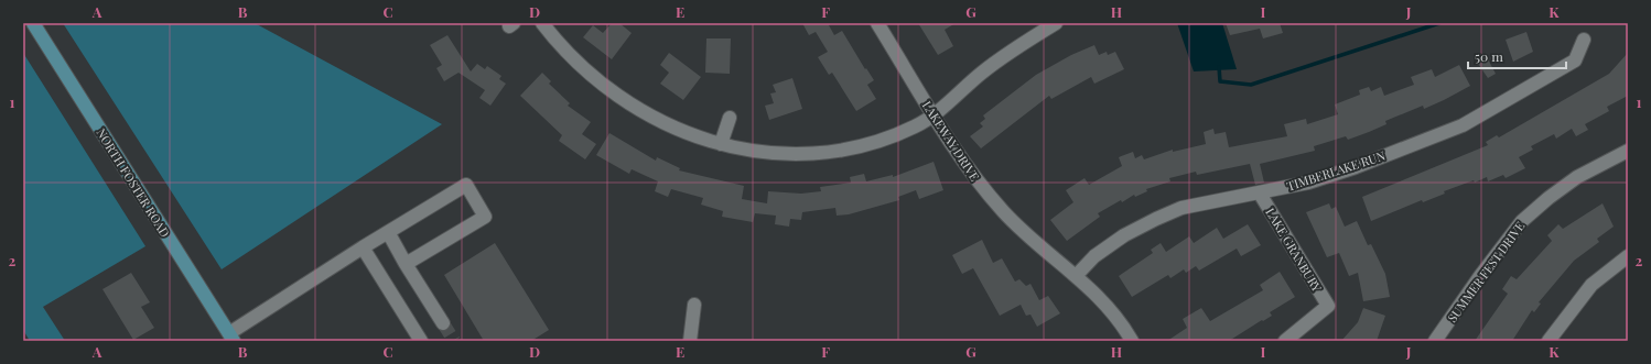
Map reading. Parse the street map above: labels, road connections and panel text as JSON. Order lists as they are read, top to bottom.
{
  "streets": {
    "main road": ["NORTH FOSTER ROAD"],
    "street": [
      "LAKEWAY DRIVE",
      "TIMBERLAKE RUN",
      "LAKE GRANBURY",
      "SUMMER FEST DRIVE"
    ]
  },
  "crossings": [
    ["LAKEWAY DRIVE", "TIMBERLAKE RUN"],
    ["TIMBERLAKE RUN", "LAKE GRANBURY"]
  ],
  "scale_bar": "50 m",
  "grid": {
    "columns": [
      "A",
      "B",
      "C",
      "D",
      "E",
      "F",
      "G",
      "H",
      "I",
      "J",
      "K"
    ],
    "rows": ["1", "2"]
  }
}
